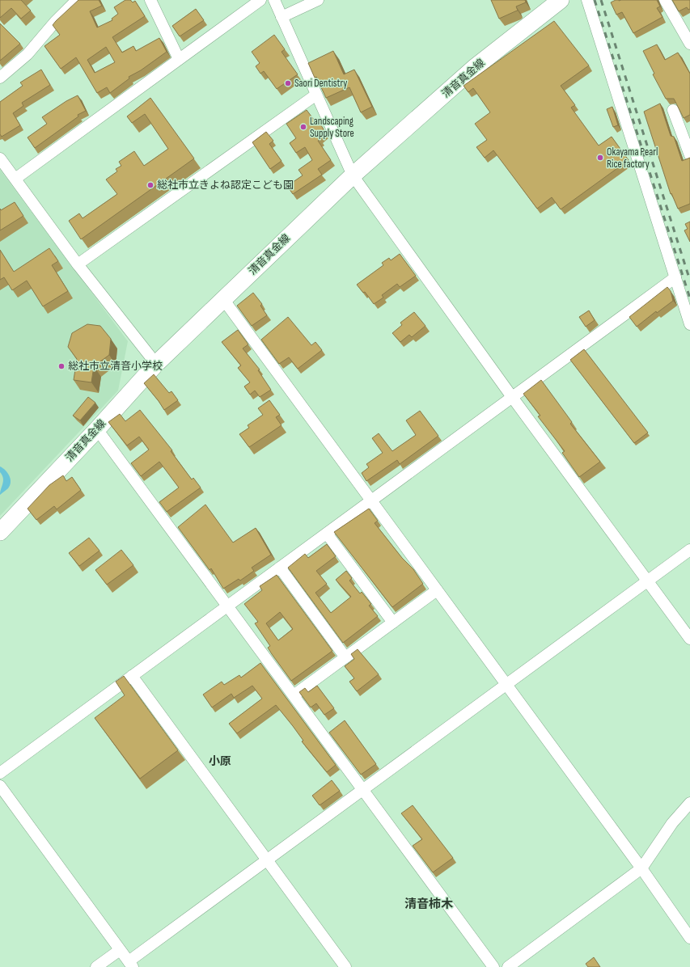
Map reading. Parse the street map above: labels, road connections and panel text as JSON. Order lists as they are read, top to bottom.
{
  "streets": {
    "main road": ["清音真金線"]
  },
  "districts": ["小原", "清音柿木"],
  "places": [
    "Saori Dentistry",
    "Landscaping Supply Store",
    "Okayama Pearl Rice factory",
    "総社市立きよね認定こども園",
    "総社市立清音小学校"
  ]
}
